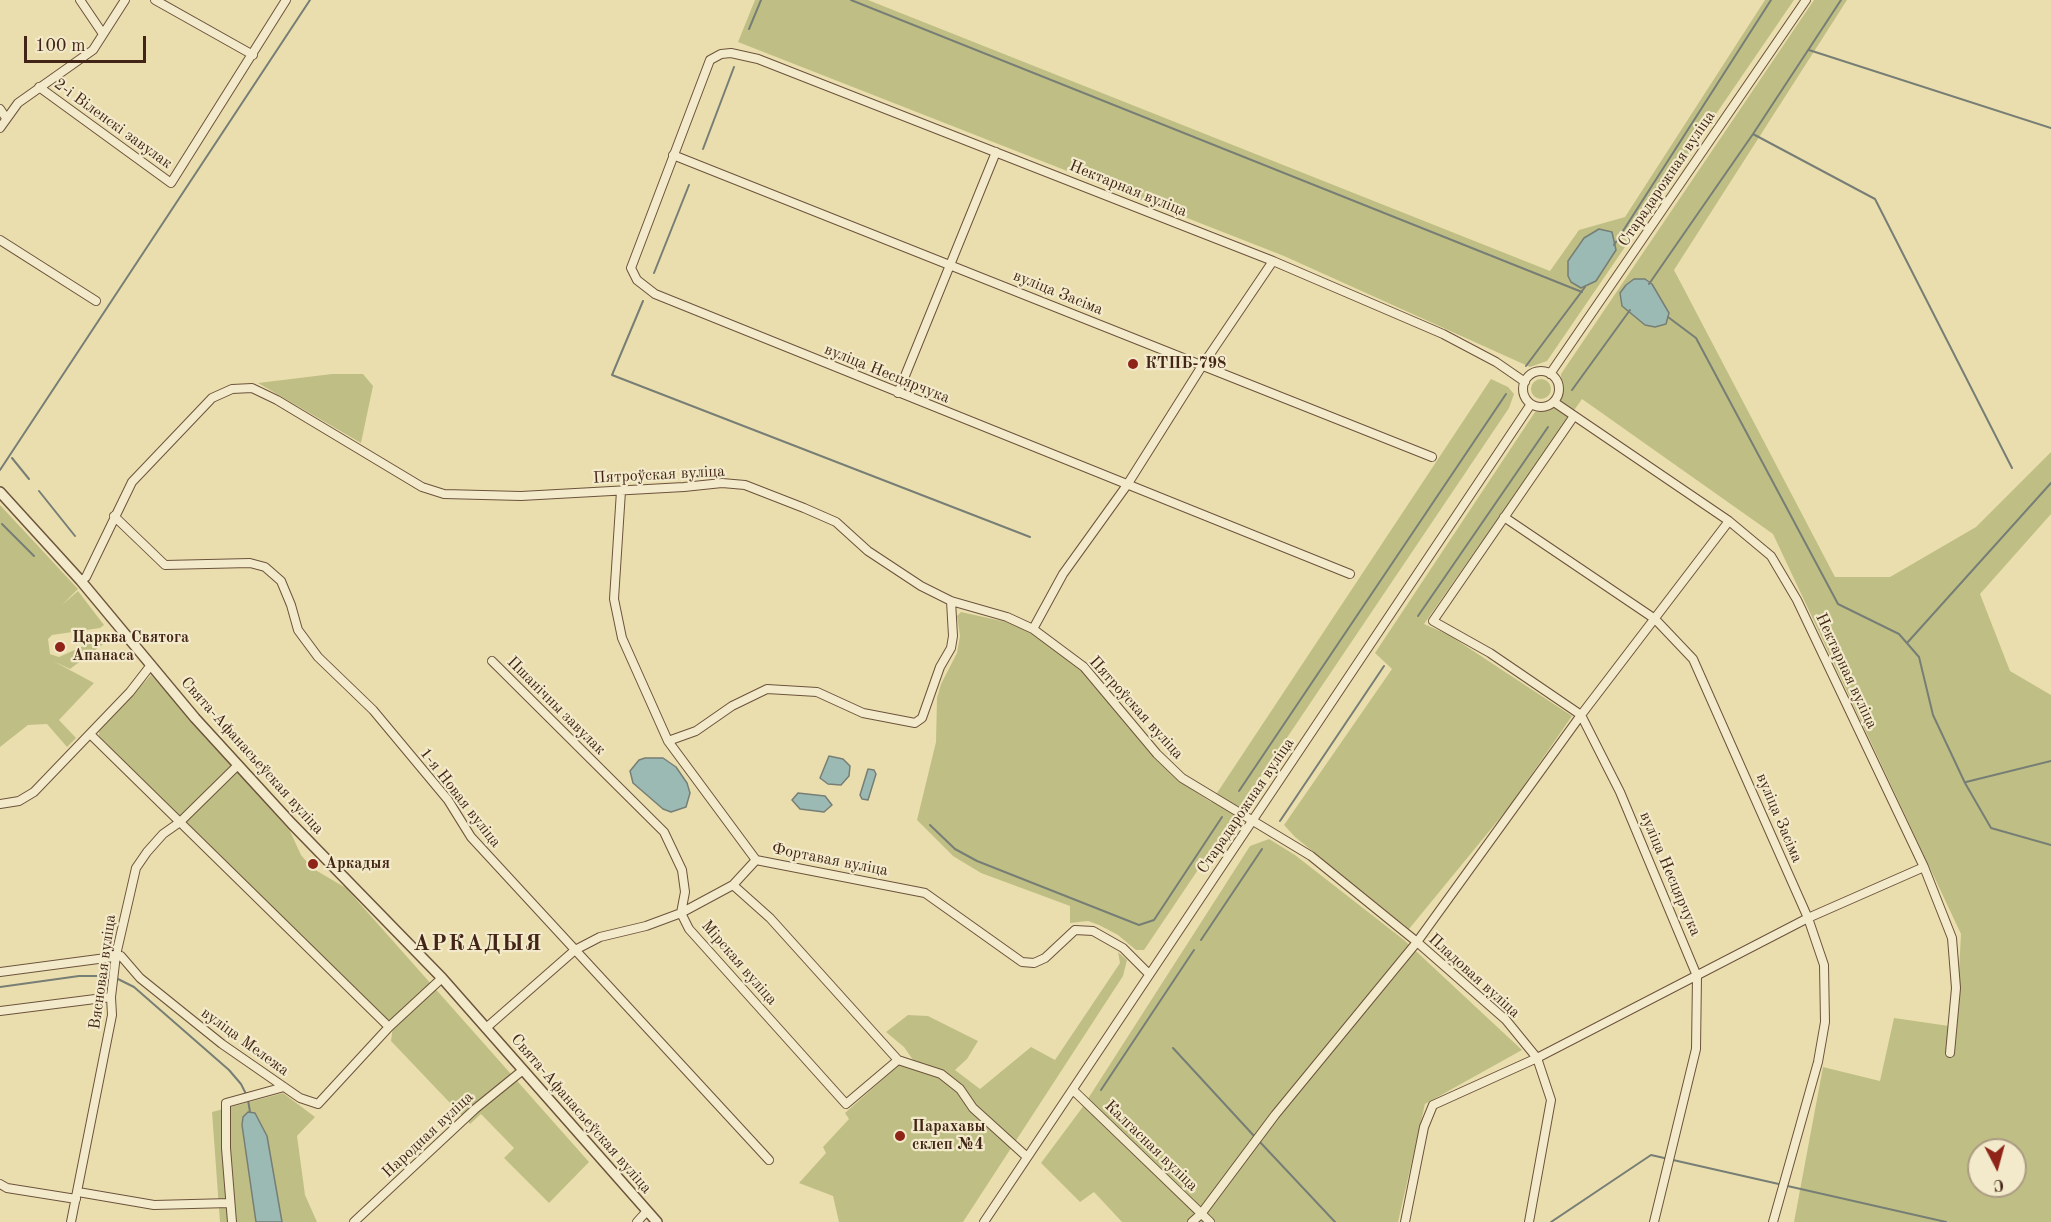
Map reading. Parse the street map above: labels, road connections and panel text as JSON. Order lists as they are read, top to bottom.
{
  "streets": {
    "street": [
      "2-і Віленскі завулак",
      "Старадарожная вуліца",
      "Нектарная вуліца",
      "вуліца Засіма",
      "вуліца Несцярчука",
      "Пятроўская вуліца",
      "Пшанічны завулак",
      "Свята-Афанасьеўская вуліца",
      "1-я Новая вуліца",
      "Фортавая вуліца",
      "Мірская вуліца",
      "Вясновая вуліца",
      "Пладовая вуліца",
      "вуліца Мележа",
      "Народная вуліца",
      "Калгасная вуліца"
    ]
  },
  "crossings": [
    ["Старадарожная вуліца", "Нектарная вуліца"],
    ["Старадарожная вуліца", "Пятроўская вуліца"],
    ["Старадарожная вуліца", "Фортавая вуліца"],
    ["Старадарожная вуліца", "Пладовая вуліца"],
    ["Старадарожная вуліца", "Калгасная вуліца"],
    ["Нектарная вуліца", "вуліца Несцярчука"],
    ["вуліца Засіма", "вуліца Несцярчука"],
    ["Пятроўская вуліца", "Свята-Афанасьеўская вуліца"],
    ["Пятроўская вуліца", "1-я Новая вуліца"],
    ["Пятроўская вуліца", "Фортавая вуліца"],
    ["Пятроўская вуліца", "Пладовая вуліца"],
    ["Пшанічны завулак", "Мірская вуліца"],
    ["Свята-Афанасьеўская вуліца", "Вясновая вуліца"],
    ["Свята-Афанасьеўская вуліца", "вуліца Мележа"],
    ["Свята-Афанасьеўская вуліца", "Народная вуліца"],
    ["Вясновая вуліца", "вуліца Мележа"]
  ],
  "districts": ["АРКАДЫЯ"],
  "places": [
    "КТПБ-798",
    "Царква Святога Апанаса",
    "Аркадыя",
    "Парахавы склеп №4"
  ],
  "scale_bar": "100 m",
  "north": "bottom"
}
